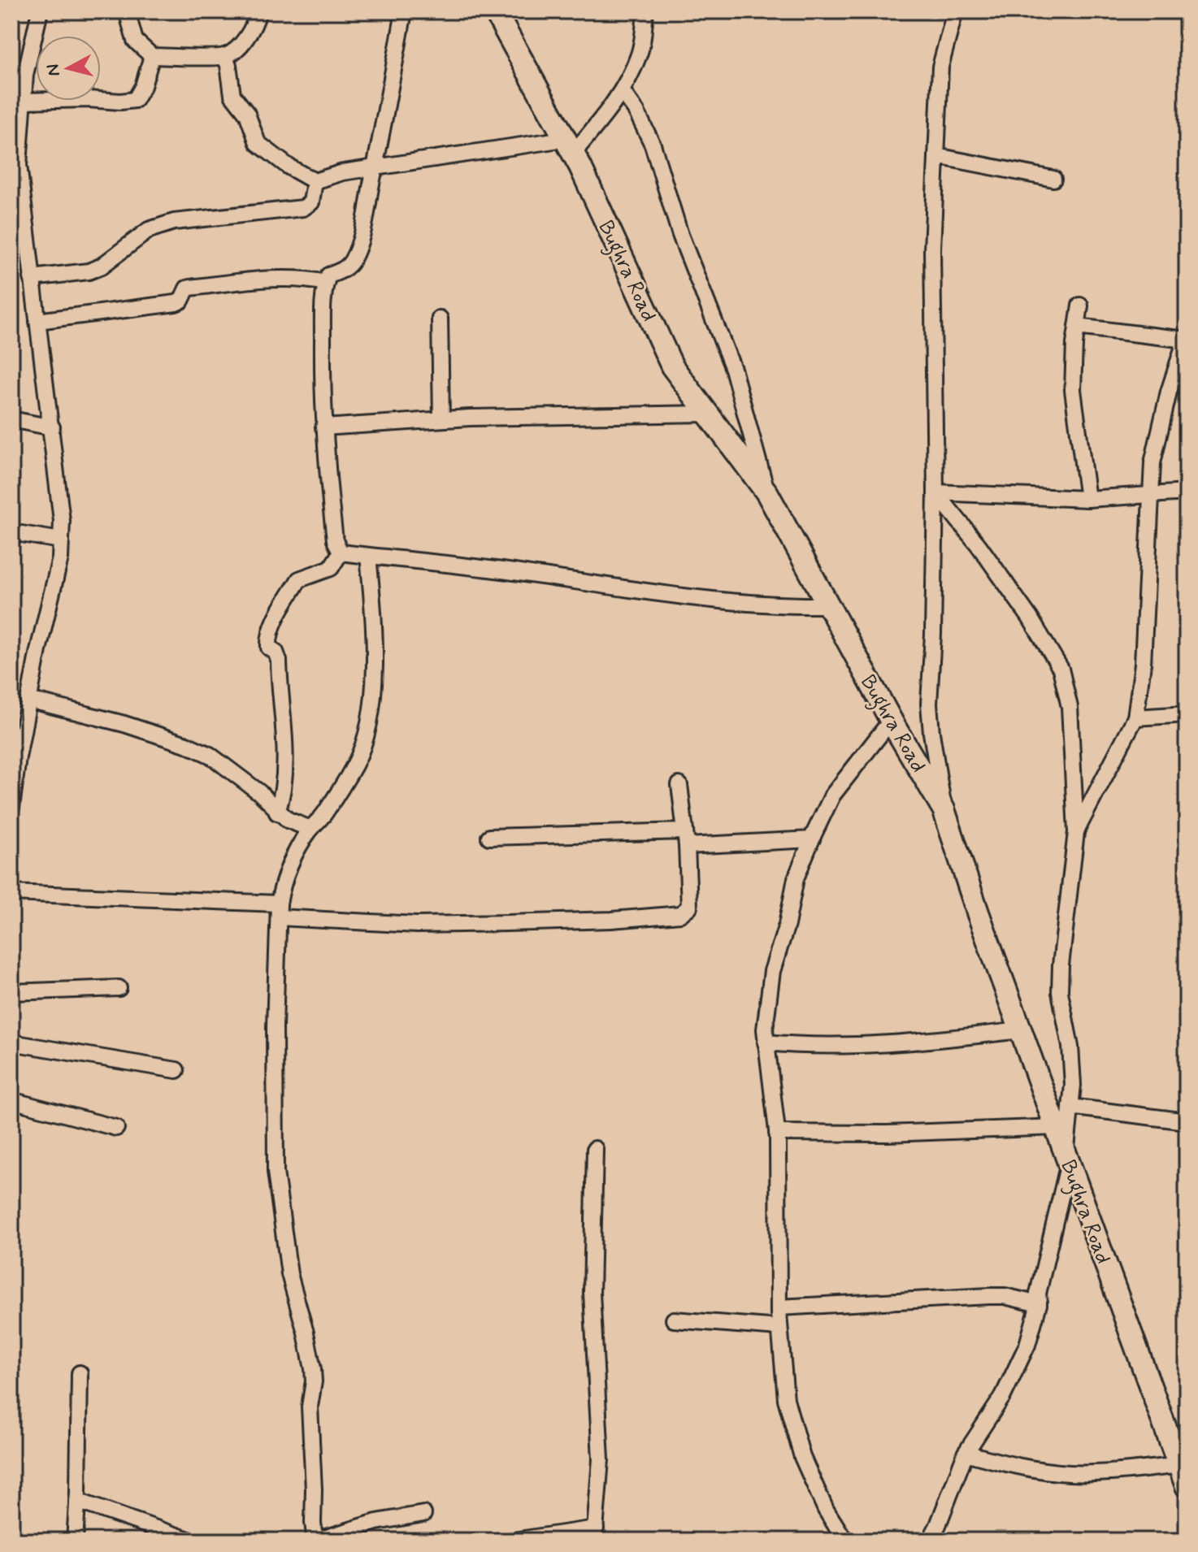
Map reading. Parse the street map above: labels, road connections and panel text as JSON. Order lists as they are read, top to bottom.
{
  "streets": {
    "street": ["Bughra Road"]
  },
  "north": "left"
}
